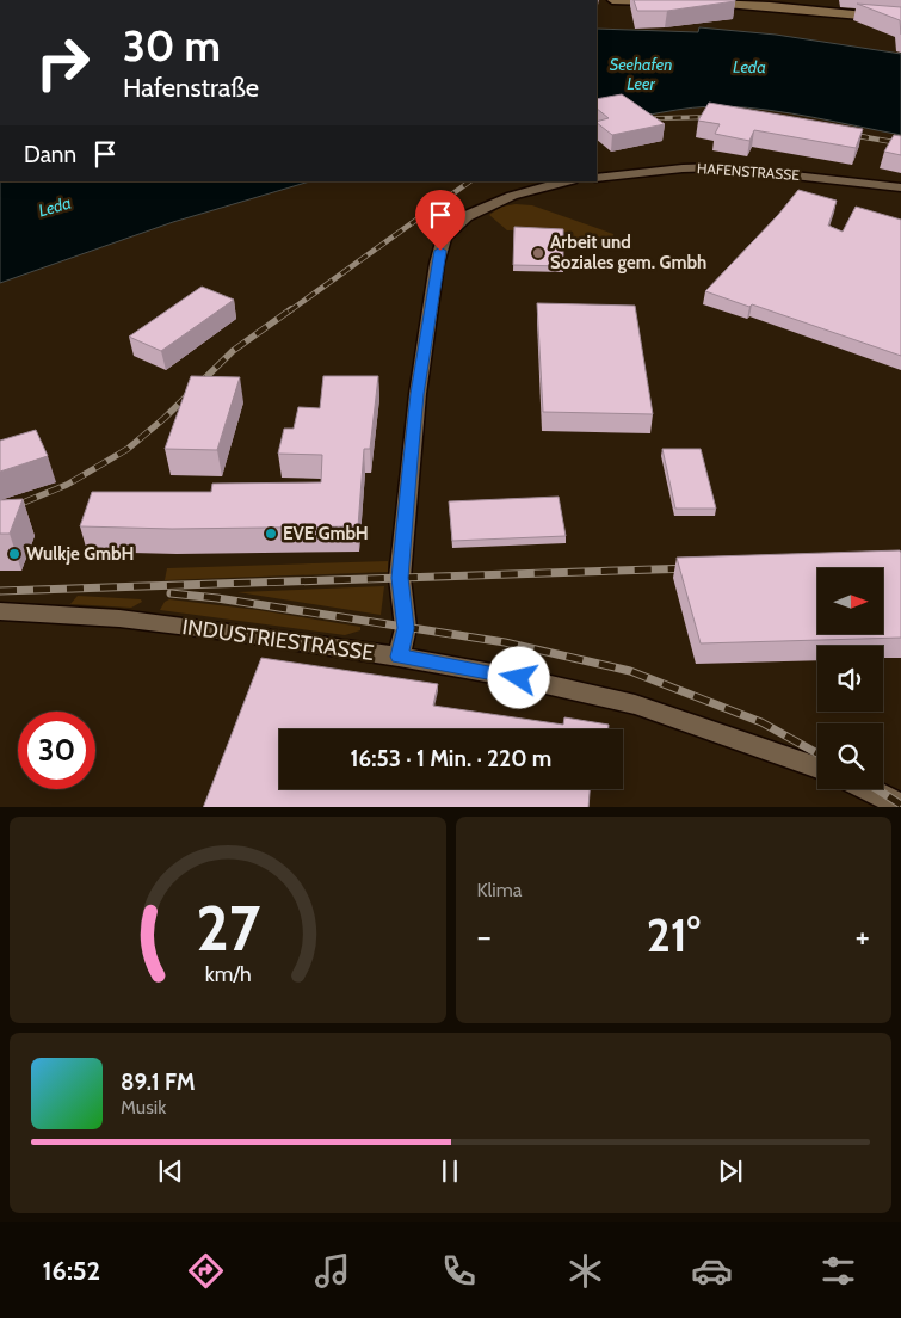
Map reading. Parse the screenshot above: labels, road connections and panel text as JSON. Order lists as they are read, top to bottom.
{
  "streets": {
    "street": ["HAFENSTRASSE", "INDUSTRIESTRASSE"]
  },
  "water": ["Seehafen Leer", "Leda"],
  "places": ["Arbeit und Soziales gem. Gmbh", "EVE GmbH", "Wulkje GmbH"],
  "north": "right",
  "page": {
    "turn": ["30 m", "Hafenstraße"],
    "then": "Dann",
    "limit": "30",
    "trip": "16:53 · 1 Min. · 220 m",
    "tile": "Klima",
    "heat": ["−", "21°", "+"],
    "song": ["89.1 FM", "Musik"],
    "tabs": "16:52",
    "gauge": ["27", "km/h"]
  }
}
